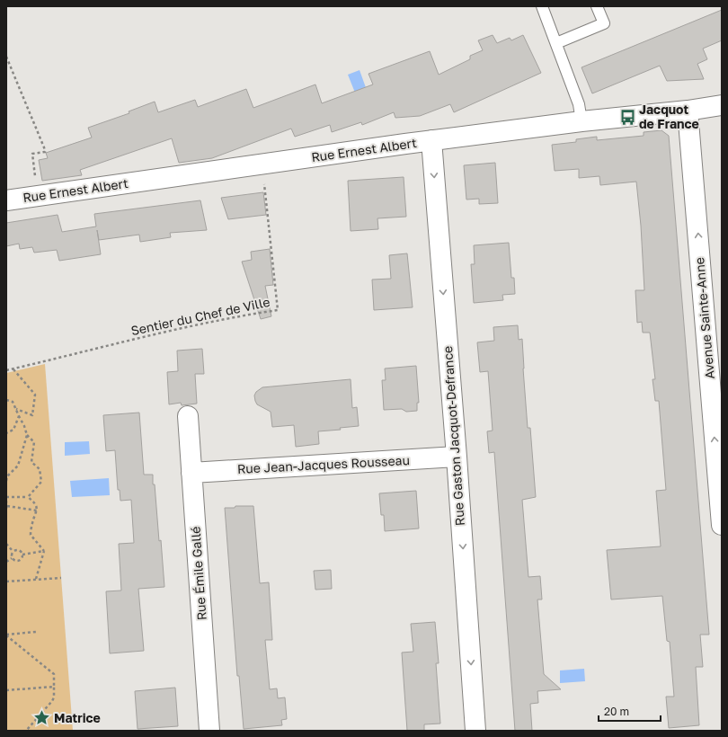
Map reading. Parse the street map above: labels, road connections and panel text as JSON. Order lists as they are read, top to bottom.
{
  "streets": {
    "street": [
      "Rue Ernest Albert",
      "Avenue Sainte-Anne",
      "Rue Gaston Jacquot-Defrance",
      "Rue Jean-Jacques Rousseau",
      "Rue Émile Gallé"
    ],
    "path": ["Sentier du Chef de Ville"]
  },
  "crossings": [
    ["Rue Ernest Albert", "Sentier du Chef de Ville"],
    ["Rue Ernest Albert", "Avenue Sainte-Anne"],
    ["Rue Ernest Albert", "Rue Gaston Jacquot-Defrance"],
    ["Rue Gaston Jacquot-Defrance", "Rue Jean-Jacques Rousseau"],
    ["Rue Jean-Jacques Rousseau", "Rue Émile Gallé"]
  ],
  "one_way": ["Avenue Sainte-Anne", "Rue Gaston Jacquot-Defrance"],
  "places": {
    "bus stop": ["Jacquot de France"],
    "place": ["Matrice"]
  },
  "scale_bar": "20 m"
}
